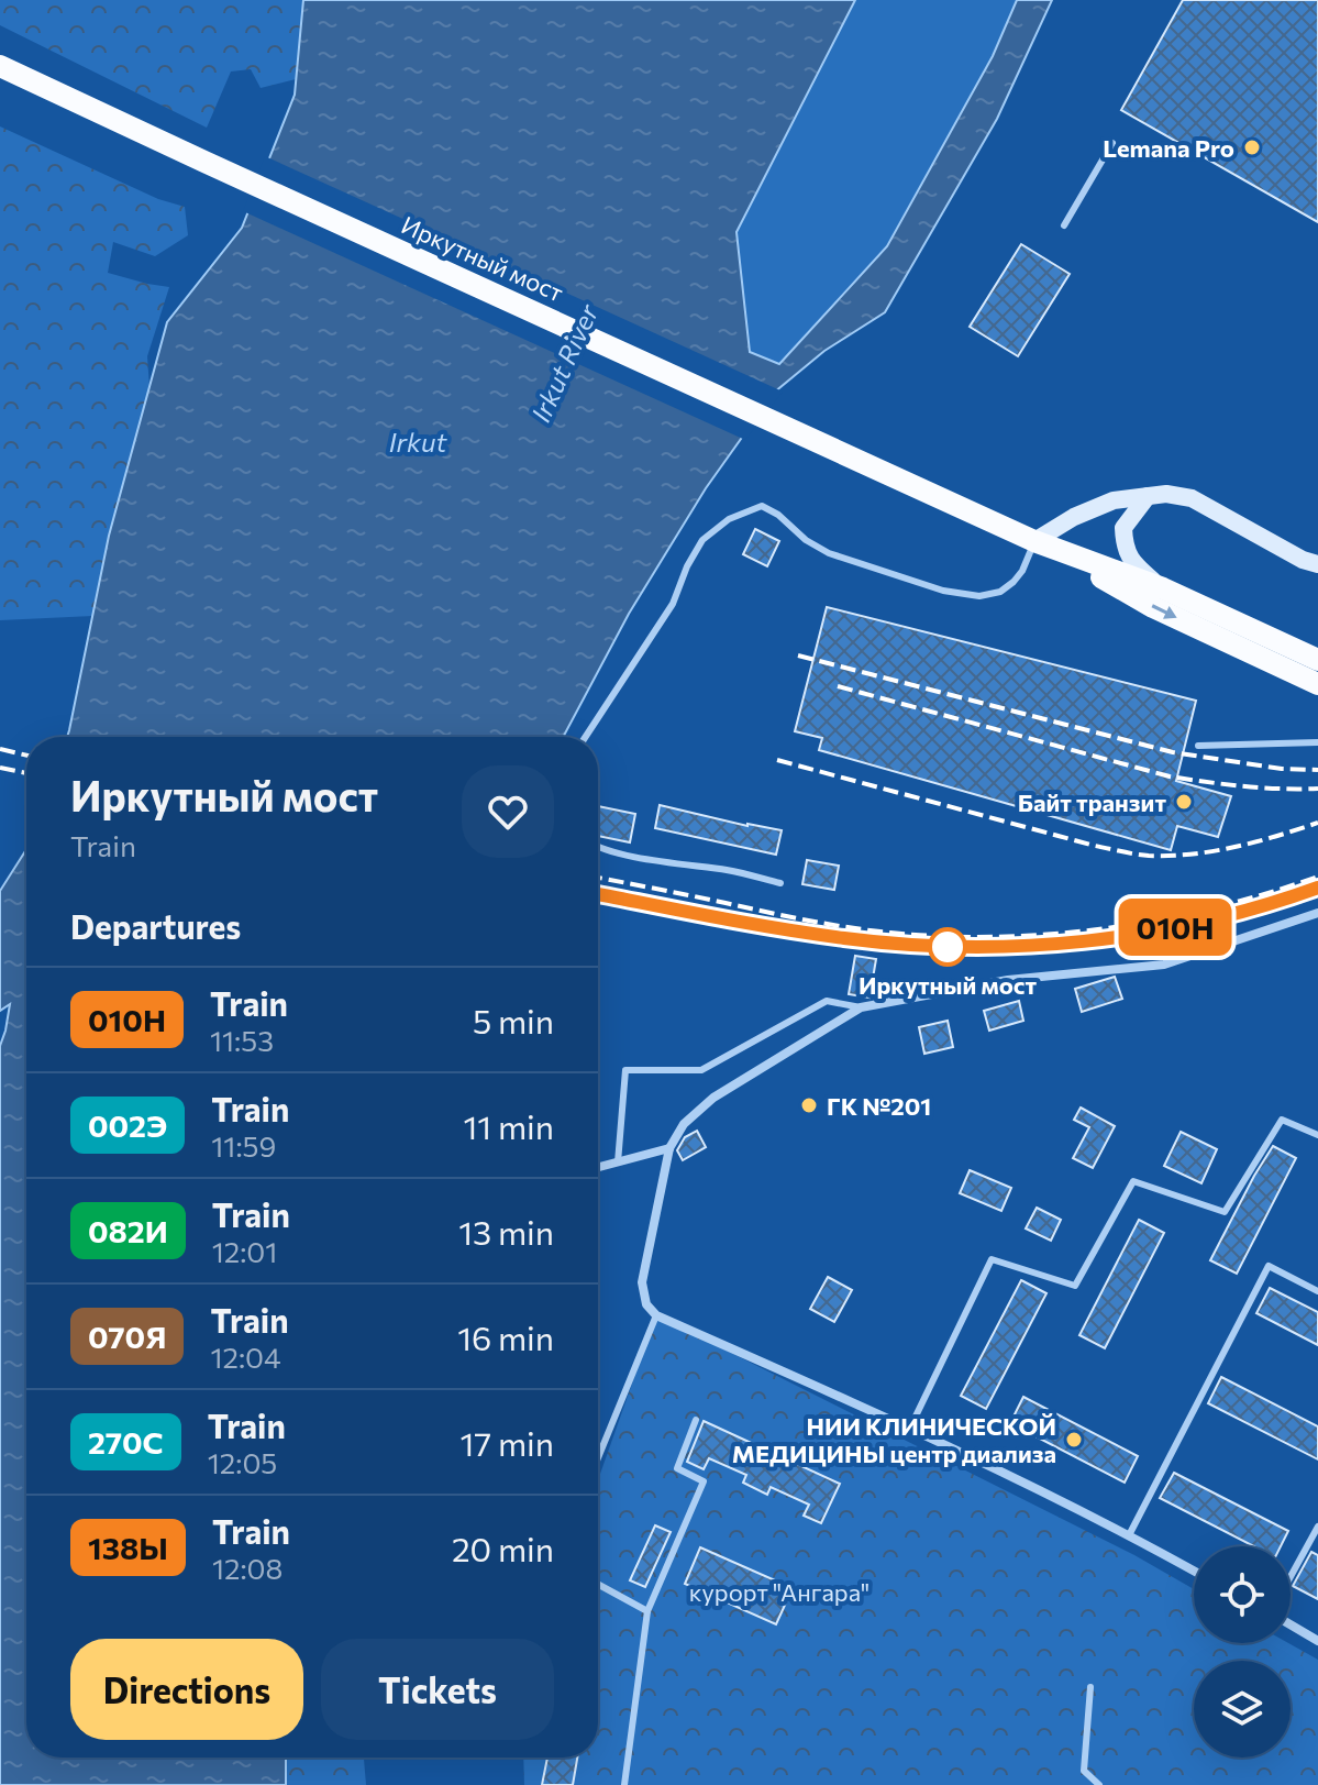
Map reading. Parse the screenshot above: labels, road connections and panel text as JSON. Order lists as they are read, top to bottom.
{
  "streets": {
    "main road": ["Иркутный мост"]
  },
  "water": ["Irkut River", "Irkut"],
  "parks": ["курорт \"Ангара\""],
  "places": [
    "Lemana Pro",
    "Байт транзит",
    "Иркутный мост",
    "ГК №201",
    "НИИ КЛИНИЧЕСКОЙ МЕДИЦИНЫ центр диализа"
  ],
  "page": {
    "on_map": "010Н",
    "heading": [
      ["Иркутный мост", "Train"],
      "Departures"
    ],
    "list": [
      {
        "mark": "010Н",
        "name": "Train",
        "note": "11:53",
        "value": "5 min"
      },
      {
        "mark": "002Э",
        "name": "Train",
        "note": "11:59",
        "value": "11 min"
      },
      {
        "mark": "082И",
        "name": "Train",
        "note": "12:01",
        "value": "13 min"
      },
      {
        "mark": "070Я",
        "name": "Train",
        "note": "12:04",
        "value": "16 min"
      },
      {
        "mark": "270С",
        "name": "Train",
        "note": "12:05",
        "value": "17 min"
      },
      {
        "mark": "138Ы",
        "name": "Train",
        "note": "12:08",
        "value": "20 min"
      }
    ],
    "buttons": ["Directions", "Tickets"]
  }
}
